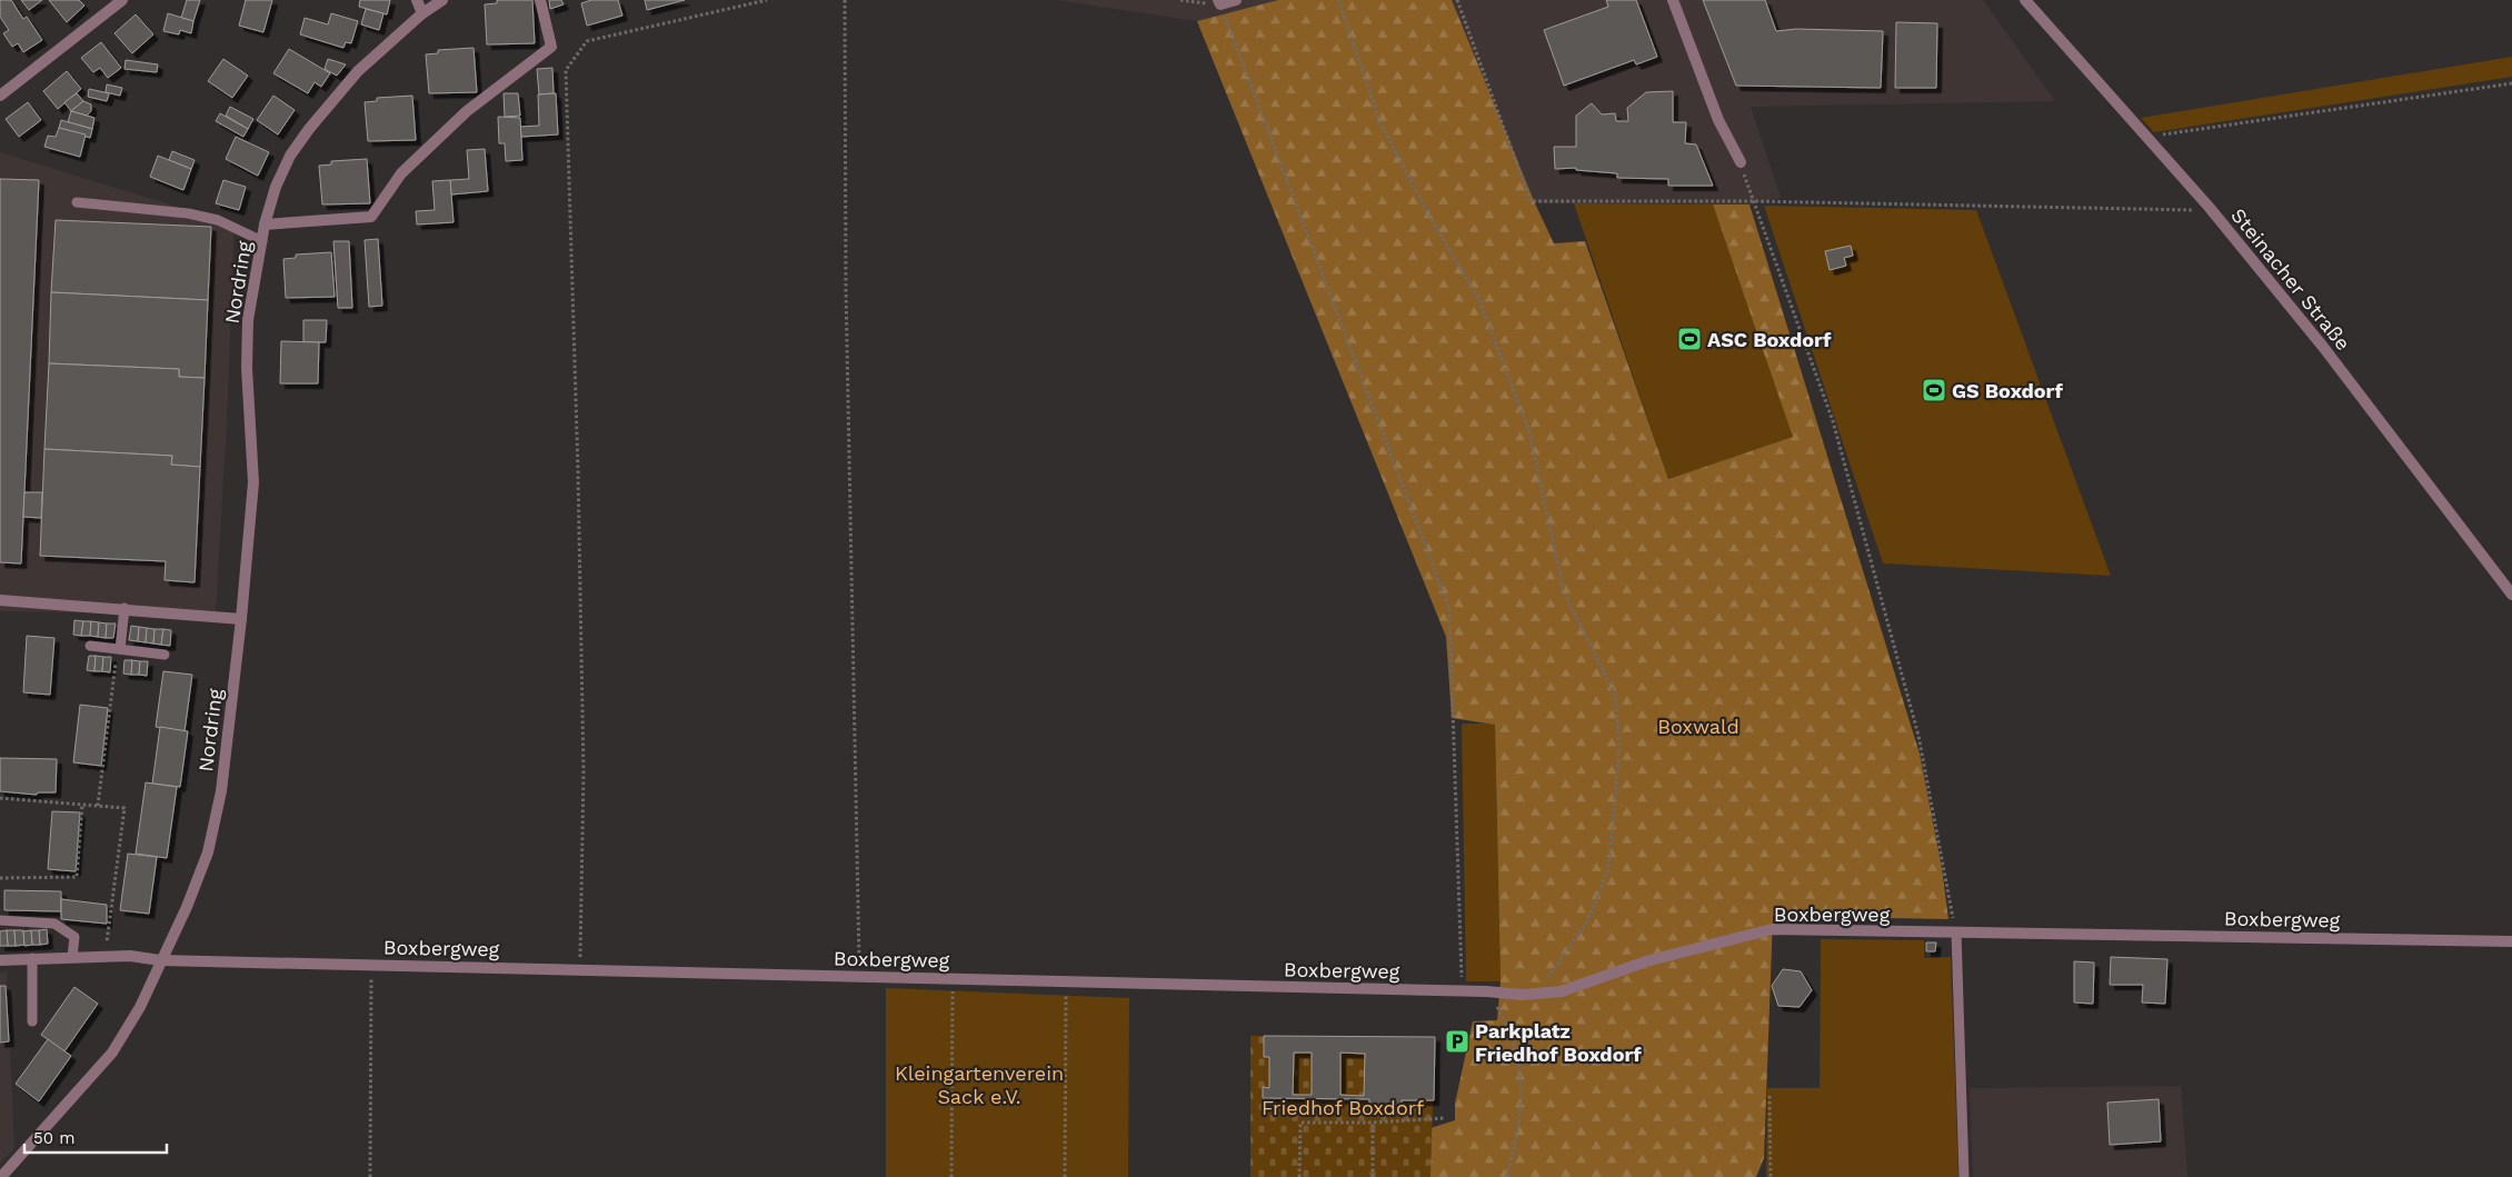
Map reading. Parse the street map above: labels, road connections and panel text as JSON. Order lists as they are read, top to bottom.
{
  "streets": {
    "street": ["Steinacher Straße", "Nordring", "Boxbergweg"]
  },
  "crossings": [
    ["Nordring", "Boxbergweg"]
  ],
  "parks": ["Boxwald", "Kleingartenverein Sack e.V.", "Friedhof Boxdorf"],
  "places": {
    "sports": ["ASC Boxdorf", "GS Boxdorf"],
    "parking": ["Parkplatz Friedhof Boxdorf"]
  },
  "scale_bar": "50 m"
}
